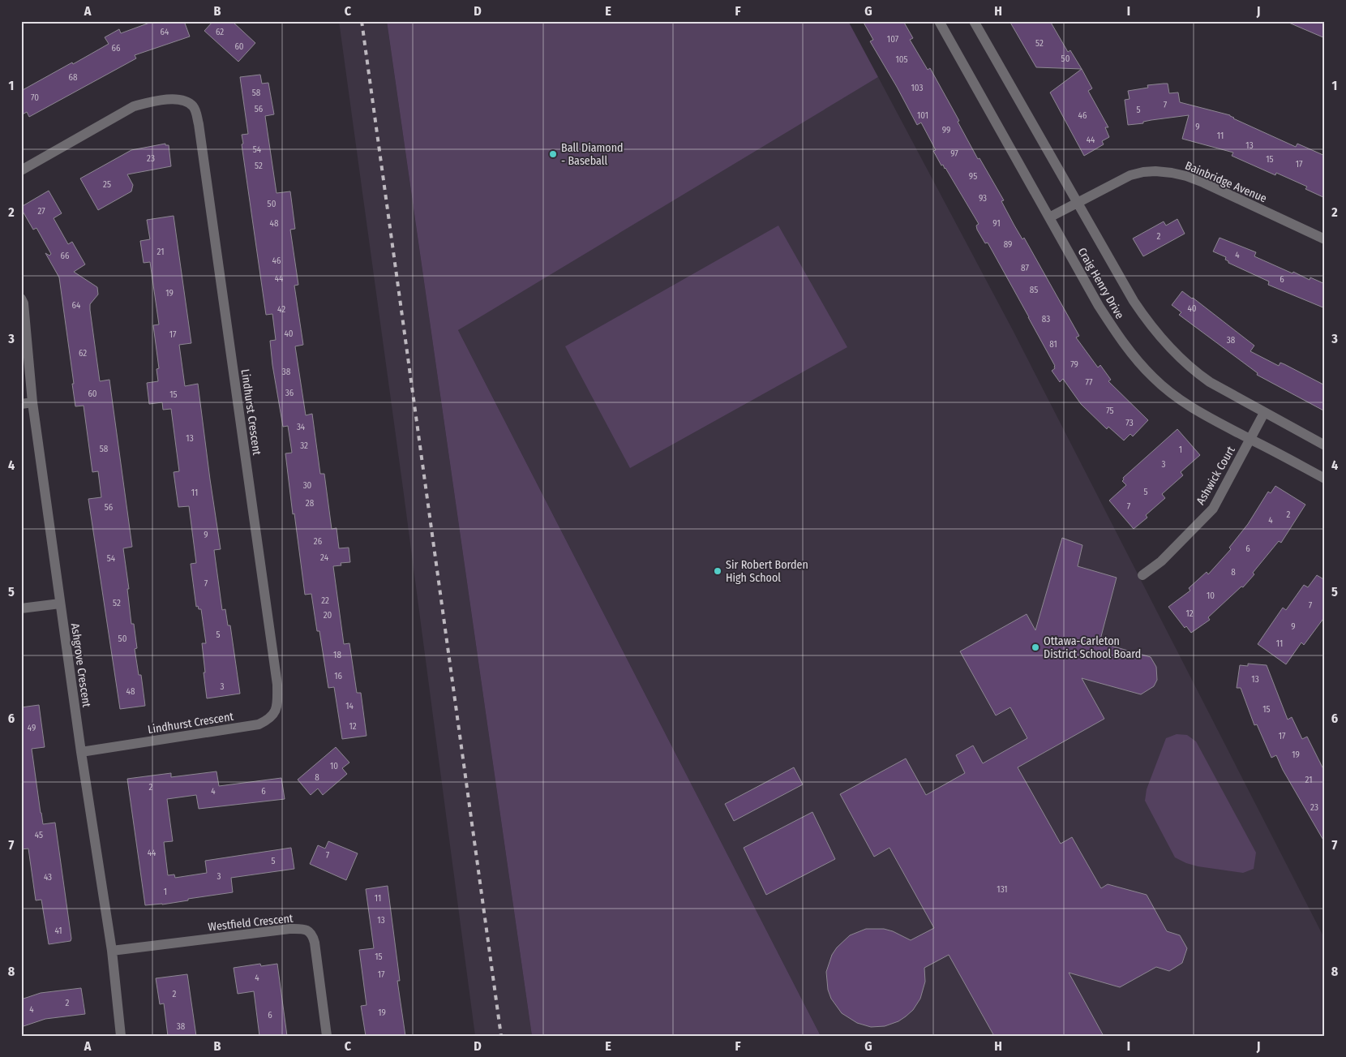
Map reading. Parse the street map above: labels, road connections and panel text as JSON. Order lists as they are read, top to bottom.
{
  "streets": {
    "street": [
      "Bainbridge Avenue",
      "Craig Henry Drive",
      "Lindhurst Crescent",
      "Ashwick Court",
      "Ashgrove Crescent",
      "Westfield Crescent"
    ]
  },
  "crossings": [
    ["Bainbridge Avenue", "Craig Henry Drive"],
    ["Craig Henry Drive", "Ashwick Court"],
    ["Lindhurst Crescent", "Ashgrove Crescent"],
    ["Ashgrove Crescent", "Westfield Crescent"]
  ],
  "places": ["Ball Diamond - Baseball", "Sir Robert Borden High School", "Ottawa-Carleton District School Board"],
  "house_numbers": [
    "64",
    "62",
    "107",
    "52",
    "60",
    "66",
    "50",
    "105",
    "68",
    "103",
    "58",
    "70",
    "7",
    "56",
    "5",
    "101",
    "46",
    "9",
    "99",
    "11",
    "44",
    "13",
    "54",
    "97",
    "23",
    "15",
    "17",
    "52",
    "95",
    "25",
    "93",
    "50",
    "27",
    "48",
    "91",
    "2",
    "89",
    "21",
    "4",
    "66",
    "46",
    "87",
    "44",
    "6",
    "85",
    "19",
    "64",
    "40",
    "42",
    "83",
    "40",
    "17",
    "38",
    "81",
    "62",
    "79",
    "38",
    "77",
    "36",
    "60",
    "15",
    "75",
    "73",
    "34",
    "13",
    "32",
    "58",
    "1",
    "3",
    "30",
    "5",
    "11",
    "28",
    "7",
    "56",
    "2",
    "4",
    "9",
    "26",
    "6",
    "24",
    "54",
    "8",
    "7",
    "10",
    "22",
    "52",
    "7",
    "12",
    "20",
    "9",
    "5",
    "50",
    "11",
    "18",
    "16",
    "13",
    "3",
    "48",
    "14",
    "15",
    "12",
    "49",
    "17",
    "19",
    "10",
    "8",
    "21",
    "2",
    "4",
    "6",
    "23",
    "45",
    "44",
    "7",
    "5",
    "3",
    "43",
    "131",
    "1",
    "11",
    "13",
    "41",
    "15",
    "17",
    "4",
    "2",
    "2",
    "4",
    "19",
    "6",
    "38"
  ],
  "grid": {
    "columns": [
      "A",
      "B",
      "C",
      "D",
      "E",
      "F",
      "G",
      "H",
      "I",
      "J"
    ],
    "rows": [
      "1",
      "2",
      "3",
      "4",
      "5",
      "6",
      "7",
      "8"
    ]
  }
}
